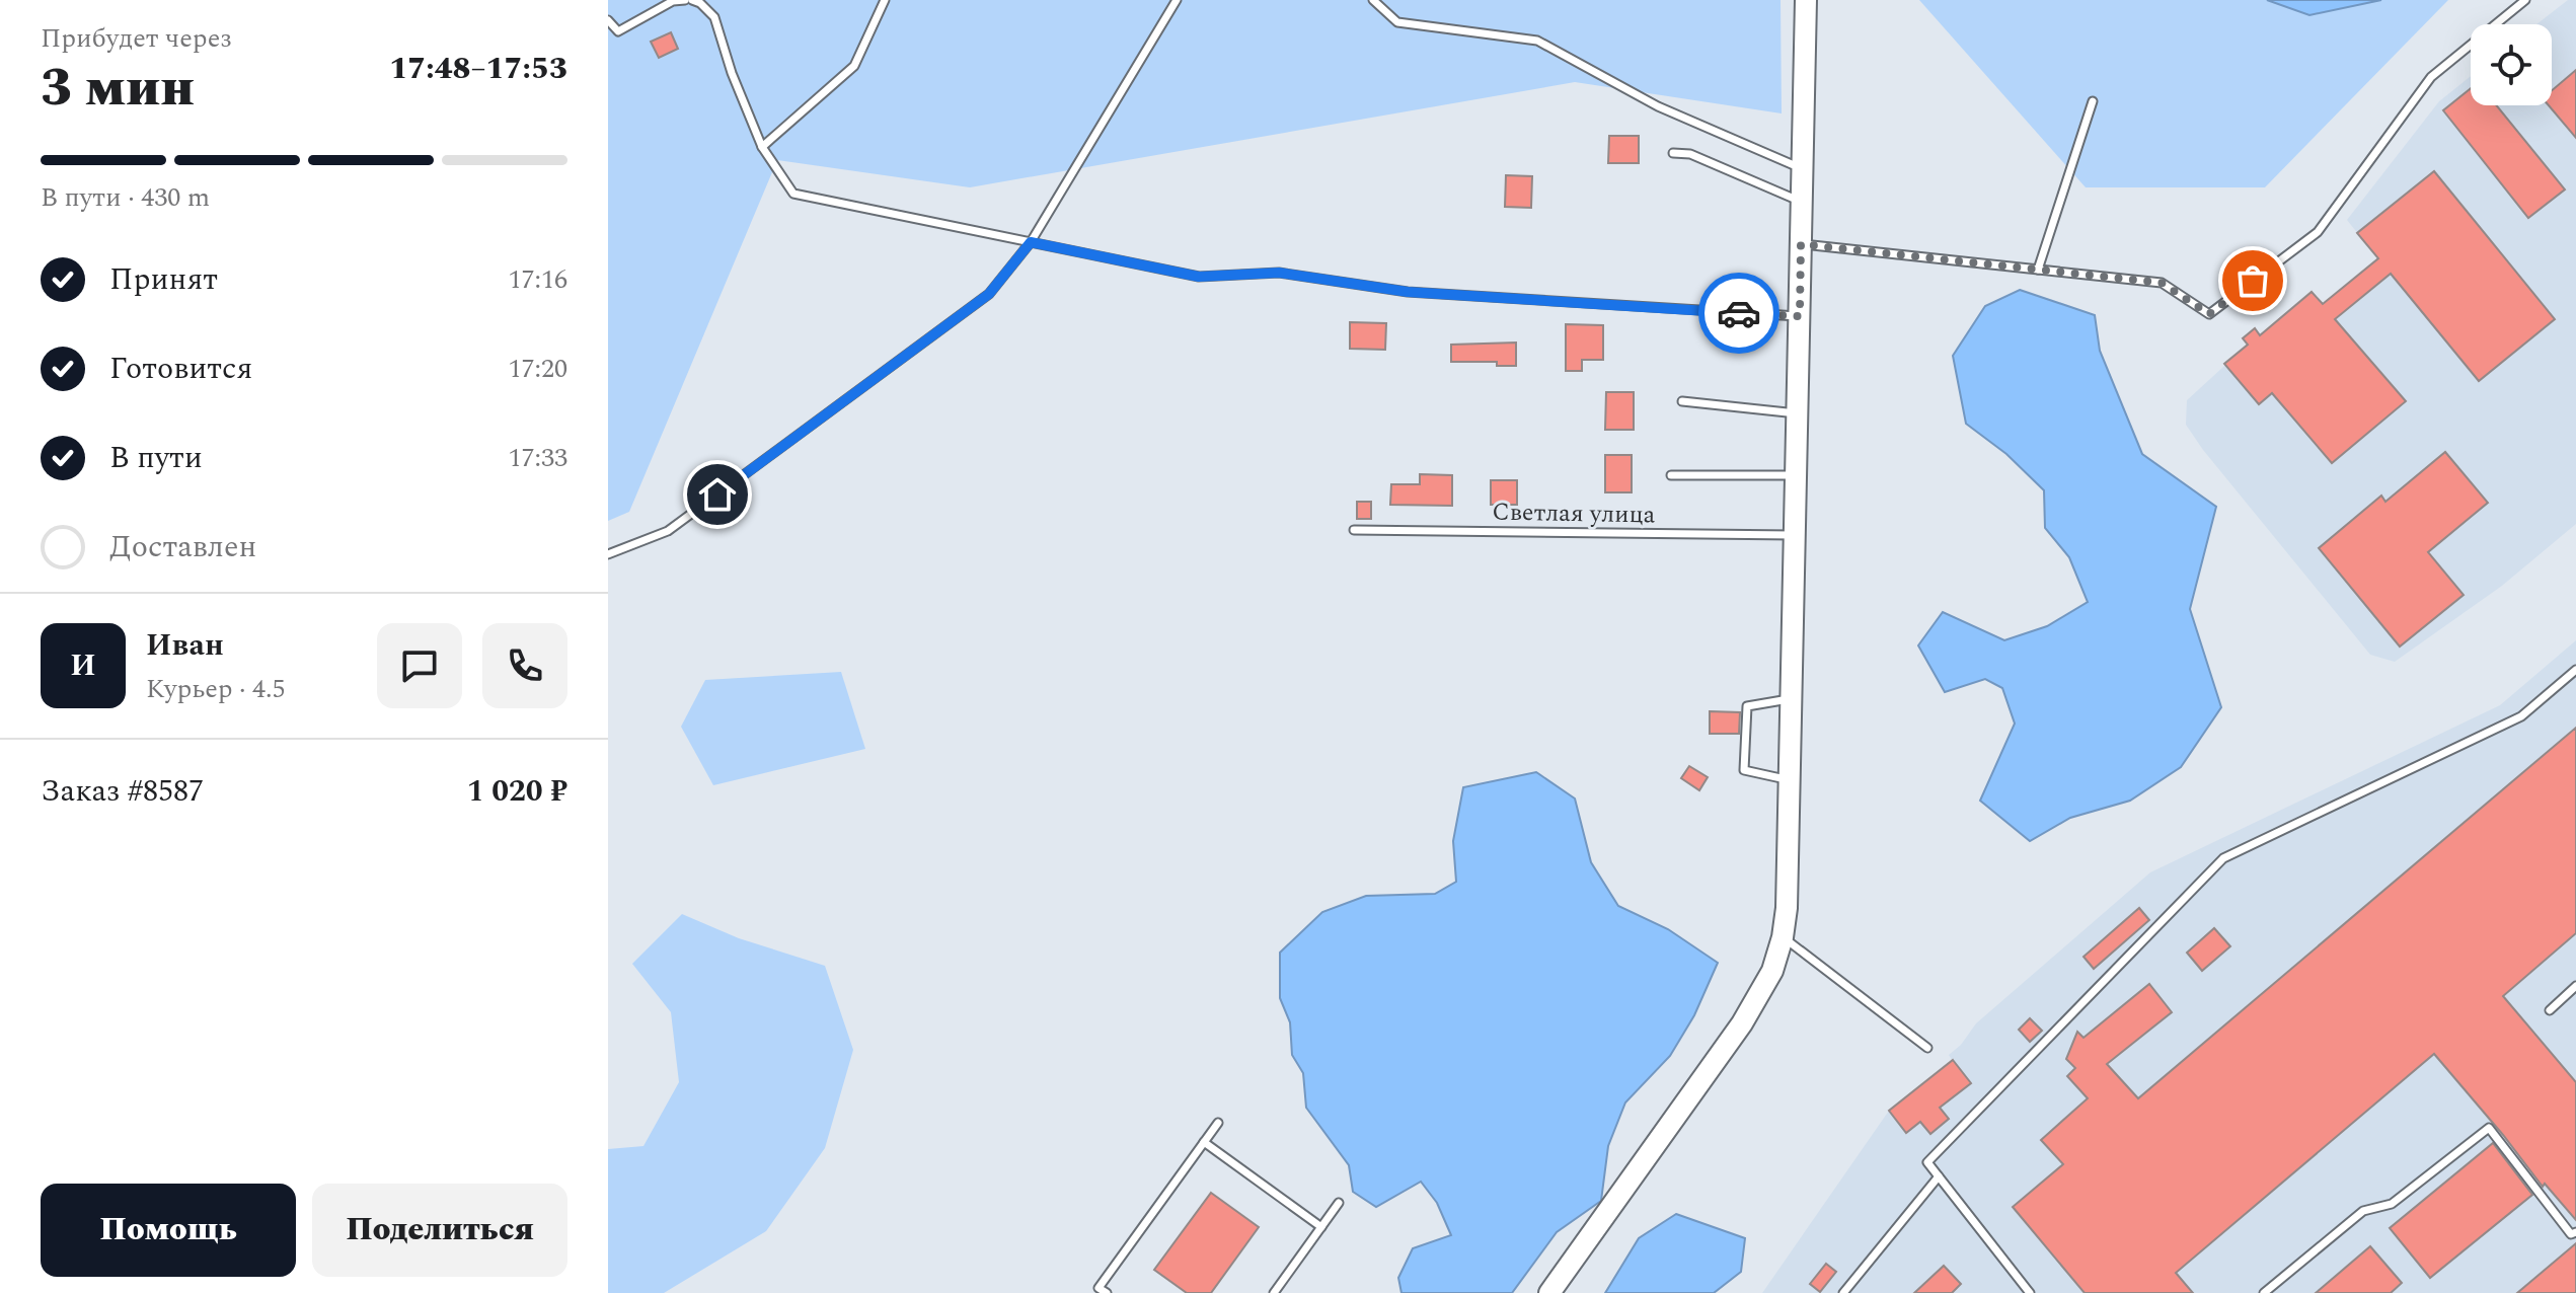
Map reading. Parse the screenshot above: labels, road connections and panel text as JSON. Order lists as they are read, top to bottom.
{
  "streets": {
    "lane": ["Светлая улица"]
  },
  "page": {
    "heading": ["3 мин", "Прибудет через", "17:48–17:53"],
    "panel": [
      "Иван",
      "Курьер · 4.5",
      "Заказ #8587",
      "1 020 ₽"
    ],
    "bar": "В пути · 430 m",
    "list": [
      ["Принят", "17:16"],
      ["Готовится", "17:20"],
      ["В пути", "17:33"],
      "Доставлен"
    ],
    "round": "И",
    "buttons": ["Помощь", "Поделиться"]
  }
}
